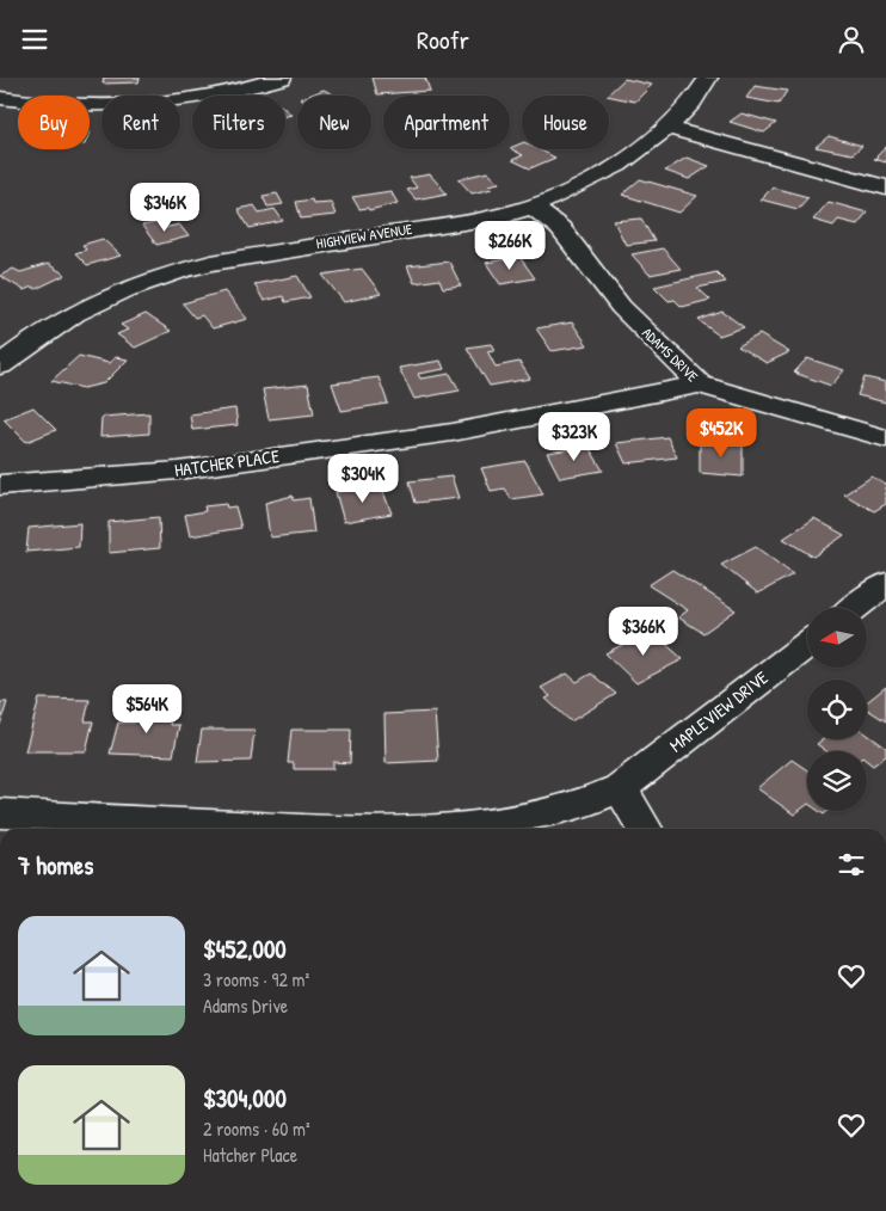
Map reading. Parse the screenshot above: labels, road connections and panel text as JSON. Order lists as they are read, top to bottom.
{
  "streets": {
    "street": [
      "HIGHVIEW AVENUE",
      "ADAMS DRIVE",
      "HATCHER PLACE",
      "MAPLEVIEW DRIVE"
    ]
  },
  "crossings": [
    ["HIGHVIEW AVENUE", "ADAMS DRIVE"],
    ["ADAMS DRIVE", "HATCHER PLACE"]
  ],
  "north": "left",
  "page": {
    "header": "Roofr",
    "chip": [
      "Buy",
      "Rent",
      "Filters",
      "New",
      "Apartment",
      "House"
    ],
    "price": [
      "$346K",
      "$266K",
      "$452K",
      "$323K",
      "$304K",
      "$366K",
      "$564K"
    ],
    "heading": "7 homes",
    "list": [
      {
        "name": "$452,000",
        "note": "3 rooms · 92 m² · Adams Drive"
      },
      {
        "name": "$304,000",
        "note": "2 rooms · 60 m² · Hatcher Place"
      }
    ]
  }
}
